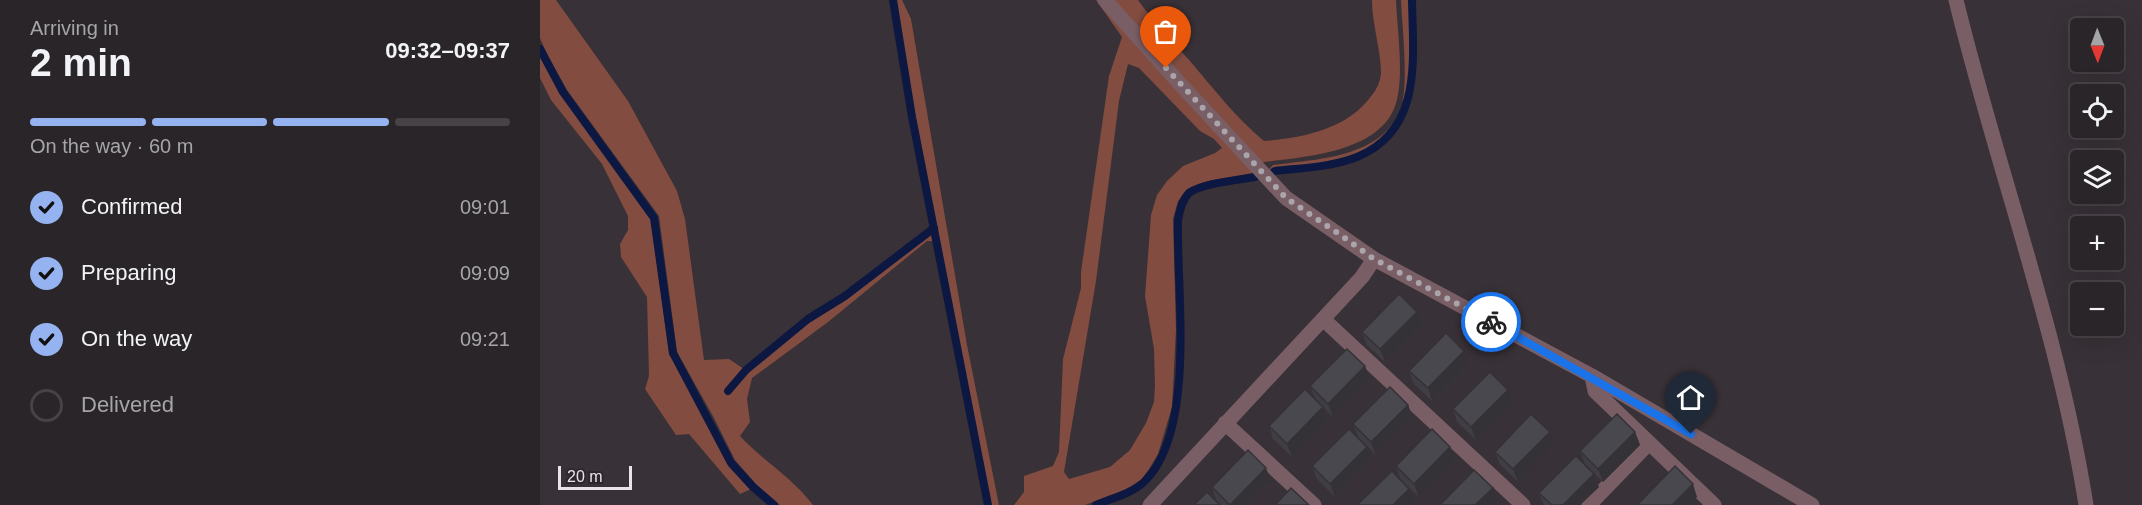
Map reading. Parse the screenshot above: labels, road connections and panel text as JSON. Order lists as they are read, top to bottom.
{
  "scale_bar": "20 m",
  "north": "bottom",
  "page": {
    "heading": ["2 min", "Arriving in", "09:32–09:37"],
    "map_buttons": ["+", "−"],
    "bar": "On the way · 60 m",
    "list": [
      ["Confirmed", "09:01"],
      ["Preparing", "09:09"],
      ["On the way", "09:21"],
      "Delivered"
    ],
    "scale": "20 m"
  }
}
